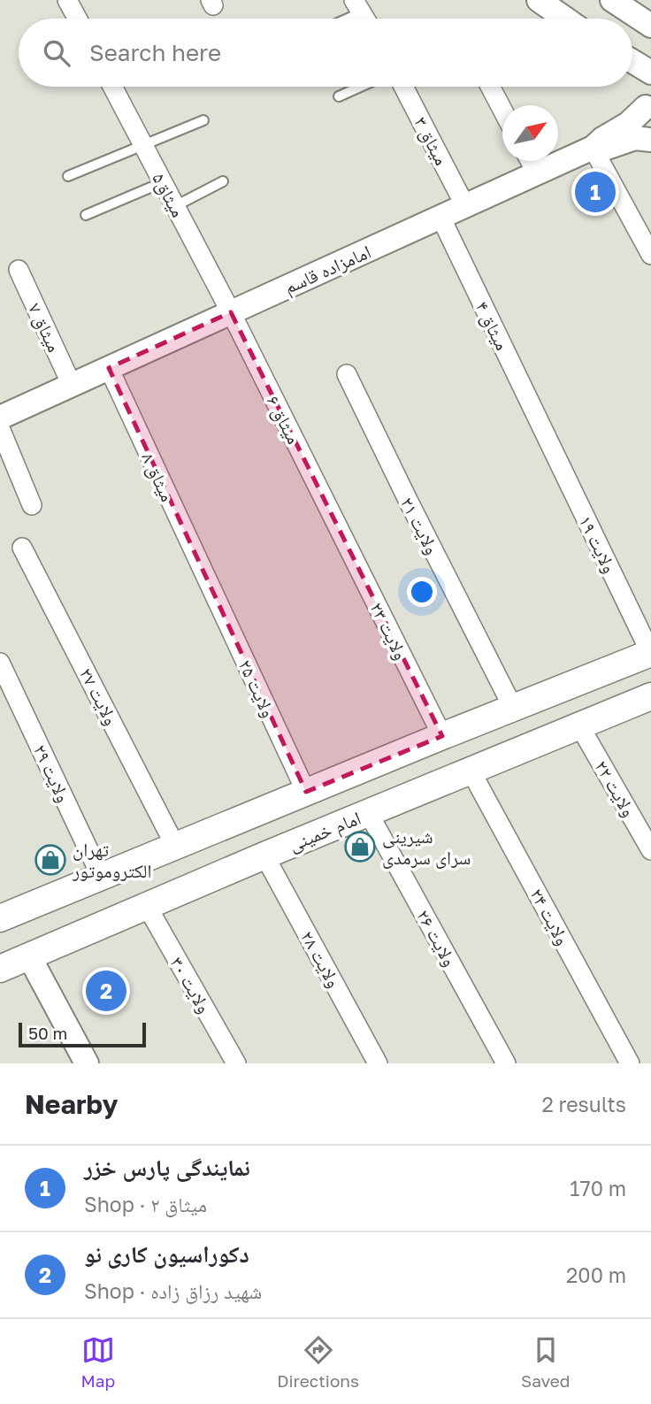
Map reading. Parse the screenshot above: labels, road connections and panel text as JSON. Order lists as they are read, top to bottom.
{
  "streets": {
    "main road": ["امام خمینی"],
    "street": [
      "میثاق ۳",
      "میثاق۵",
      "امامزاده قاسم",
      "میثاق ۴",
      "میثاق ۷",
      "میثاق ۶",
      "میثاق ۸",
      "ولایت ۲۱",
      "ولایت ۱۹",
      "ولایت ۲۳",
      "ولایت ۲۵",
      "ولایت ۲۷",
      "ولایت ۲۹",
      "ولایت ۲۲",
      "ولایت ۲۴",
      "ولایت ۲۶",
      "ولایت ۲۸",
      "ولایت ۳۰"
    ]
  },
  "crossings": [
    ["میثاق ۳", "امامزاده قاسم"],
    ["میثاق۵", "امامزاده قاسم"],
    ["میثاق۵", "میثاق ۶"],
    ["امامزاده قاسم", "میثاق ۴"],
    ["امامزاده قاسم", "میثاق ۷"],
    ["امامزاده قاسم", "میثاق ۶"],
    ["امامزاده قاسم", "میثاق ۸"],
    ["میثاق ۴", "ولایت ۱۹"],
    ["میثاق ۶", "ولایت ۲۳"],
    ["میثاق ۸", "ولایت ۲۵"],
    ["ولایت ۲۲", "امام خمینی"],
    ["امام خمینی", "ولایت ۲۴"],
    ["امام خمینی", "ولایت ۲۶"],
    ["امام خمینی", "ولایت ۲۸"],
    ["امام خمینی", "ولایت ۳۰"]
  ],
  "places": {
    "shop": ["شیرینی سرای سرمدی", "تهران الکتروموتور"]
  },
  "scale_bar": "50 m",
  "north": "top right",
  "page": {
    "search": "Search here",
    "pins": ["1", "2"],
    "scale": "50 m",
    "heading": ["Nearby", "2 results"],
    "list": [
      {
        "mark": "1",
        "name": "نمایندگی پارس خزر",
        "note": "Shop · میثاق ۲",
        "value": "170 m"
      },
      {
        "mark": "2",
        "name": "دکوراسیون کاری نو",
        "note": "Shop · شهید رزاق زاده",
        "value": "200 m"
      }
    ],
    "nav": ["Map", "Directions", "Saved"]
  }
}
